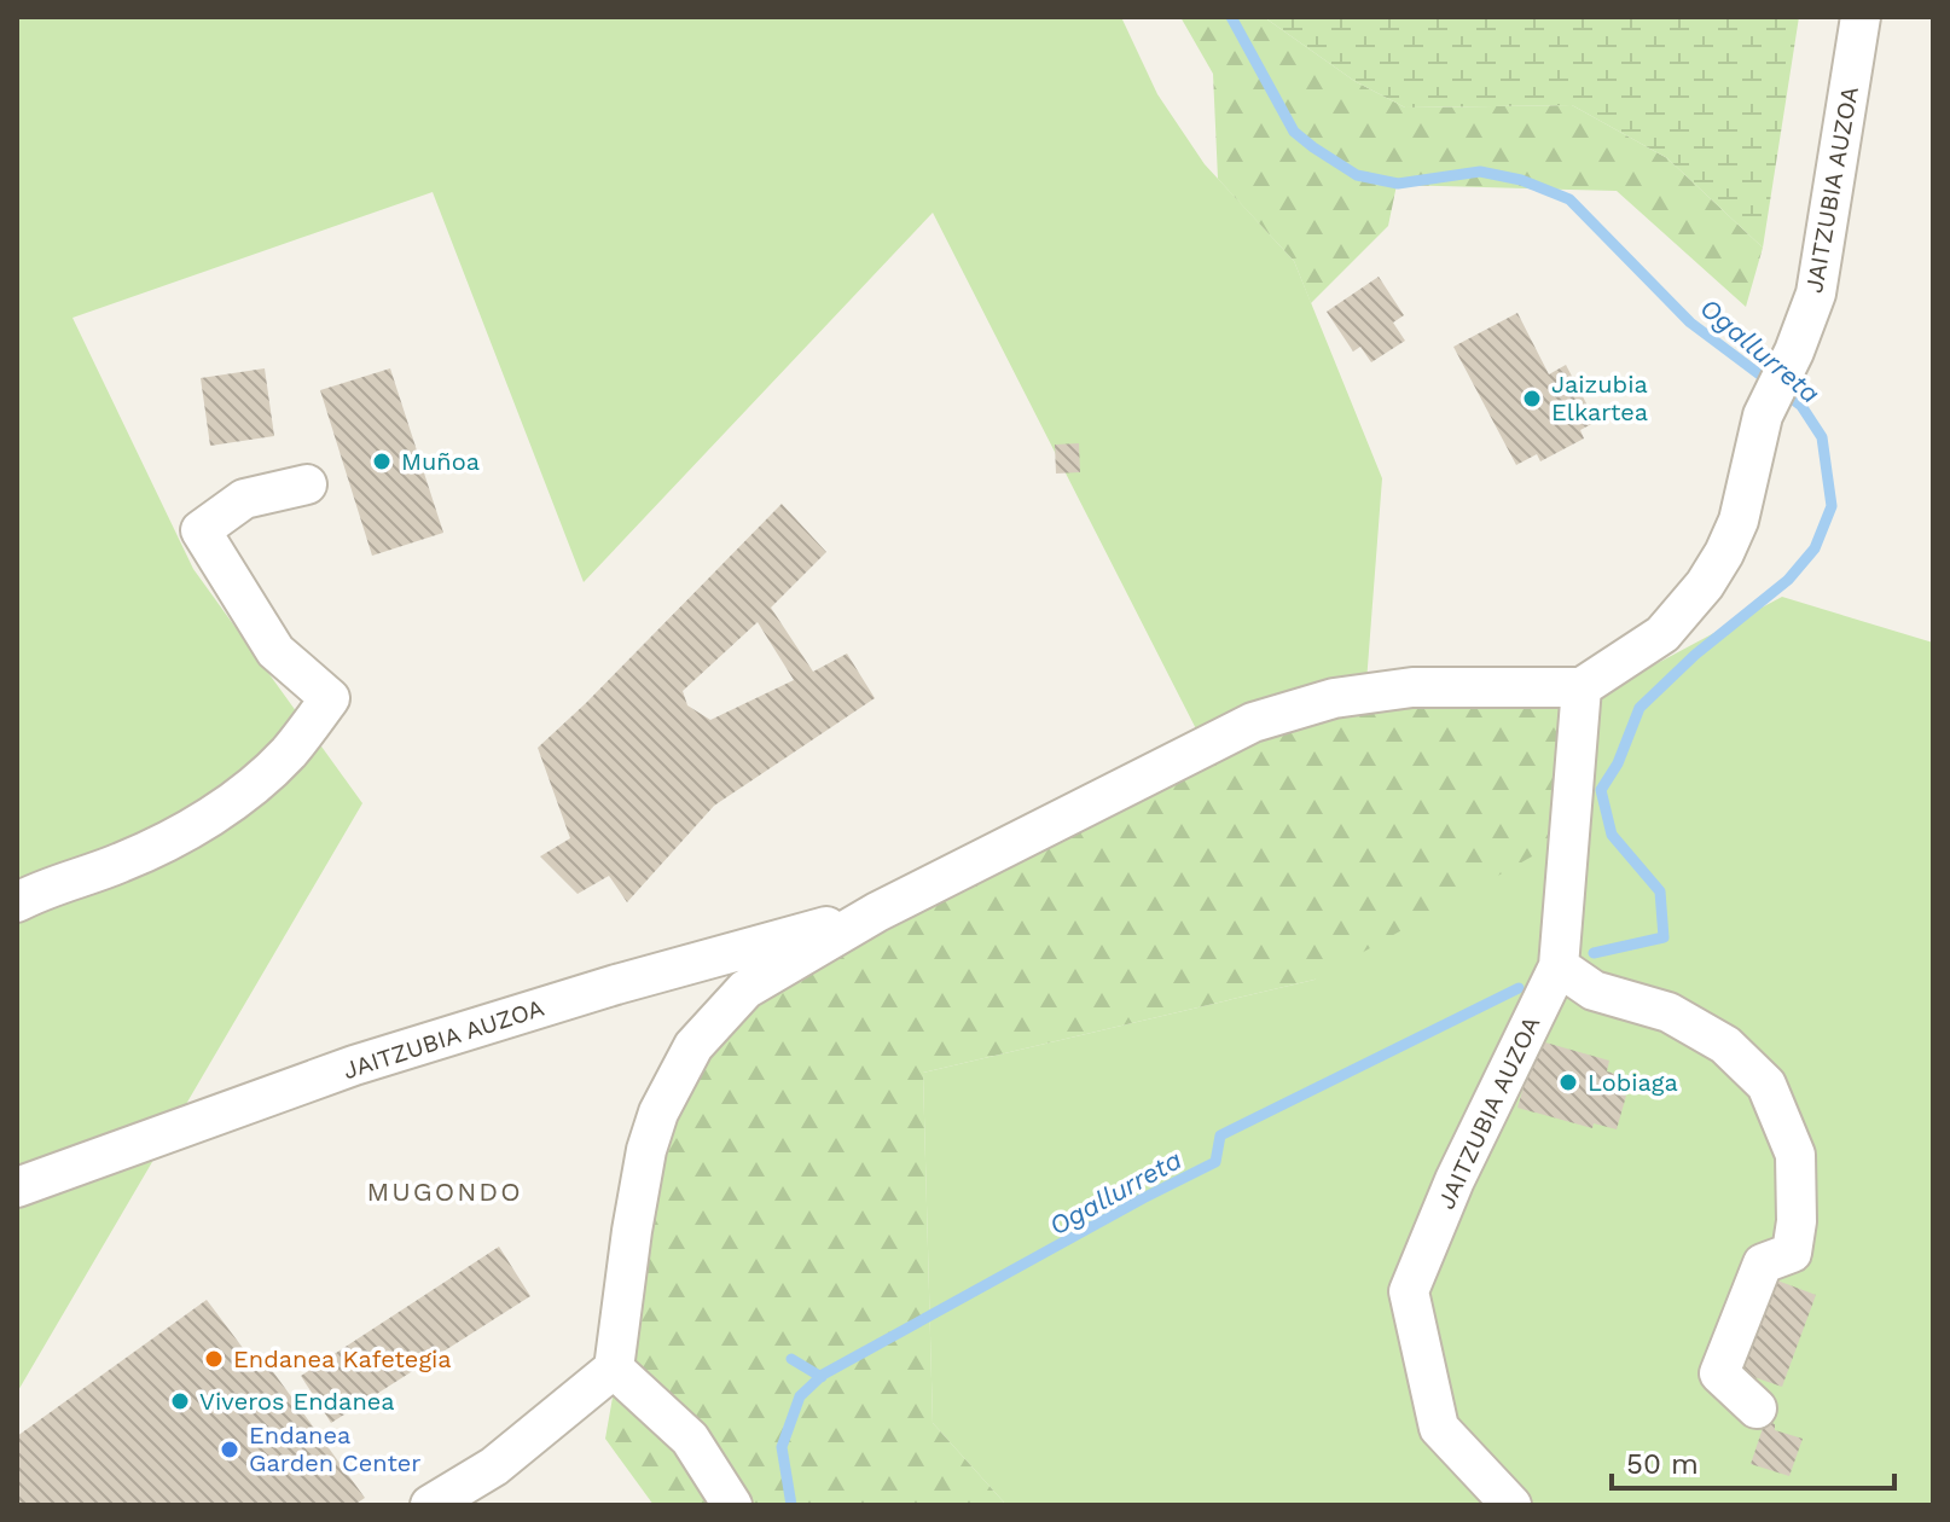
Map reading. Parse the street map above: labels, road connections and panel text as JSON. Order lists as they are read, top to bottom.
{
  "streets": {
    "street": ["JAITZUBIA AUZOA"]
  },
  "districts": ["MUGONDO"],
  "water": ["Ogallurreta"],
  "places": [
    "Jaizubia Elkartea",
    "Muñoa",
    "Lobiaga",
    "Endanea Kafetegia",
    "Viveros Endanea",
    "Endanea Garden Center"
  ],
  "scale_bar": "50 m"
}
